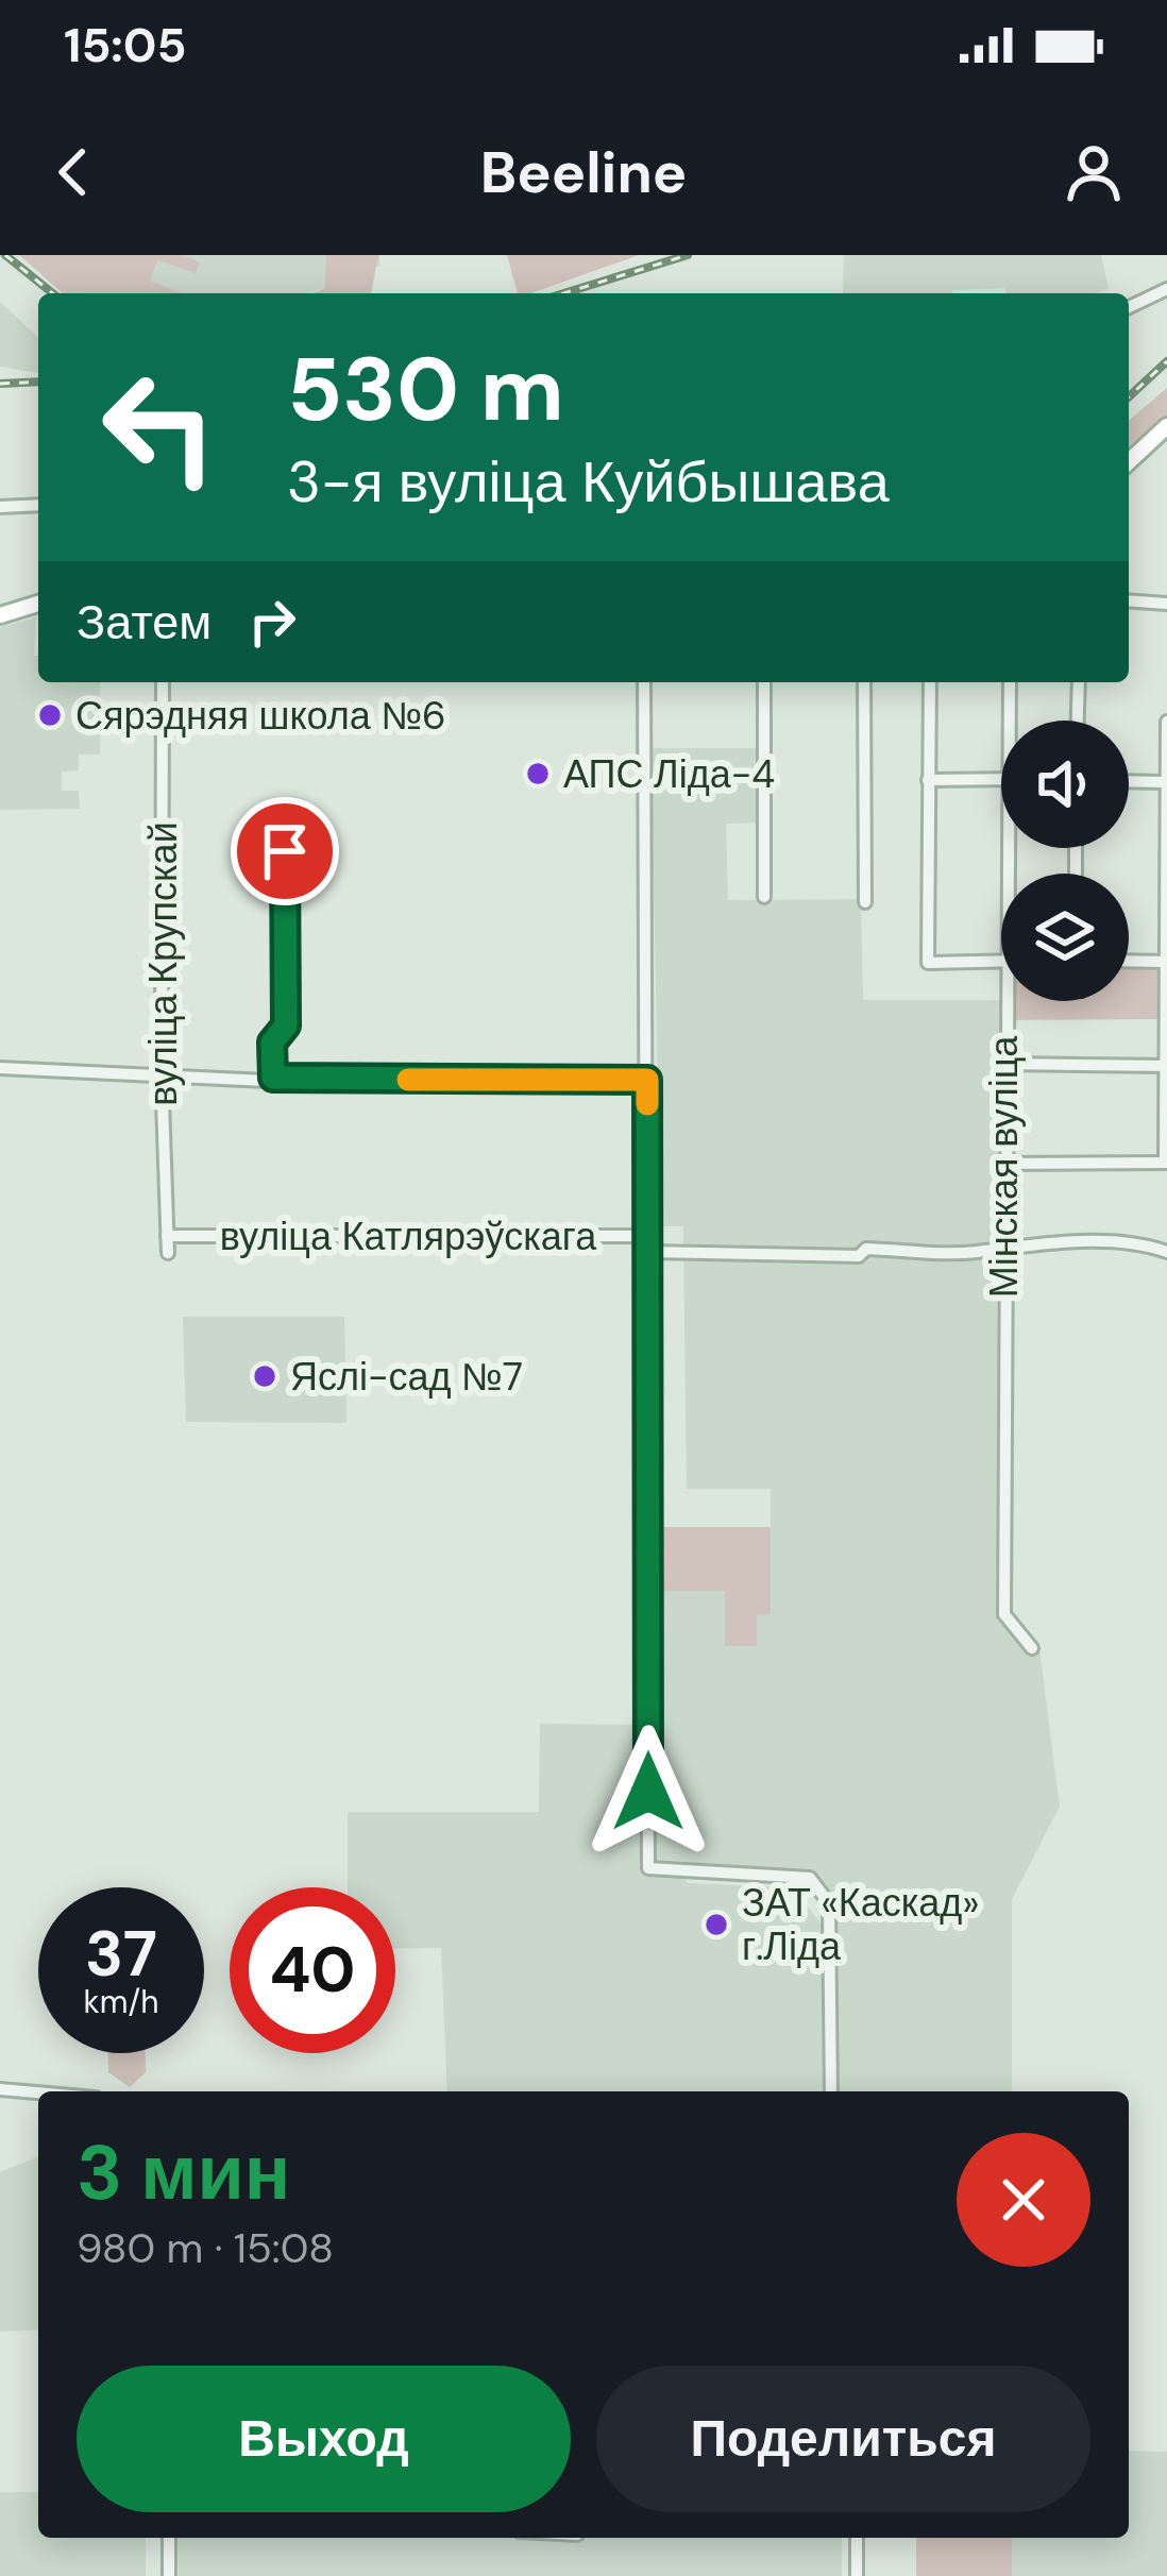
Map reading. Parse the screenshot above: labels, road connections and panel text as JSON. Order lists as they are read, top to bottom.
{
  "streets": {
    "street": ["вуліца Крупскай", "Мінская вуліца", "вуліца Катлярэўскага"]
  },
  "crossings": [
    ["вуліца Крупскай", "вуліца Катлярэўскага"]
  ],
  "places": [
    "Сярэдняя школа №6",
    "АПС Ліда-4",
    "Яслі-сад №7",
    "ЗАТ «Каскад» г.Ліда"
  ],
  "page": {
    "status": "15:05",
    "header": "Beeline",
    "turn": ["530 m", "3-я вуліца Куйбышава"],
    "then": "Затем",
    "speed": "37 km/h",
    "limit": "40",
    "heading": ["3 мин", "980 m · 15:08"],
    "buttons": ["Выход", "Поделиться"]
  }
}
